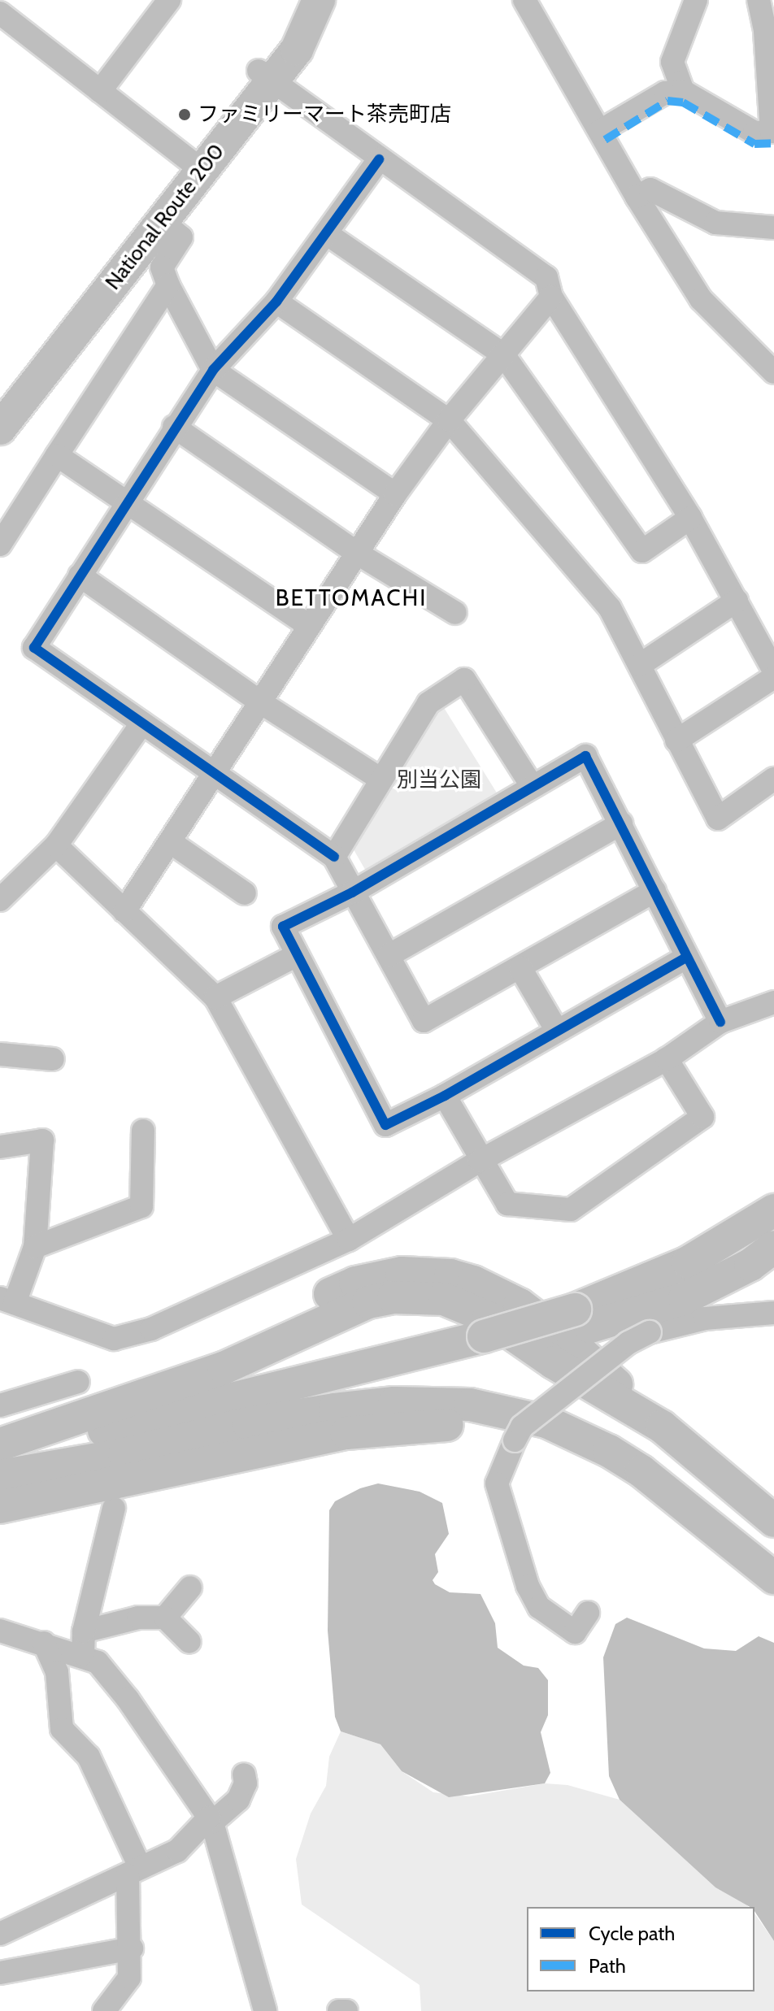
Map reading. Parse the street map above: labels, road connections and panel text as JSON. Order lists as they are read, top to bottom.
{
  "streets": {
    "highway": ["National Route 200"]
  },
  "districts": ["BETTOMACHI"],
  "parks": ["別当公園"],
  "places": ["ファミリーマート茶売町店"],
  "legend": ["Cycle path", "Path"]
}
